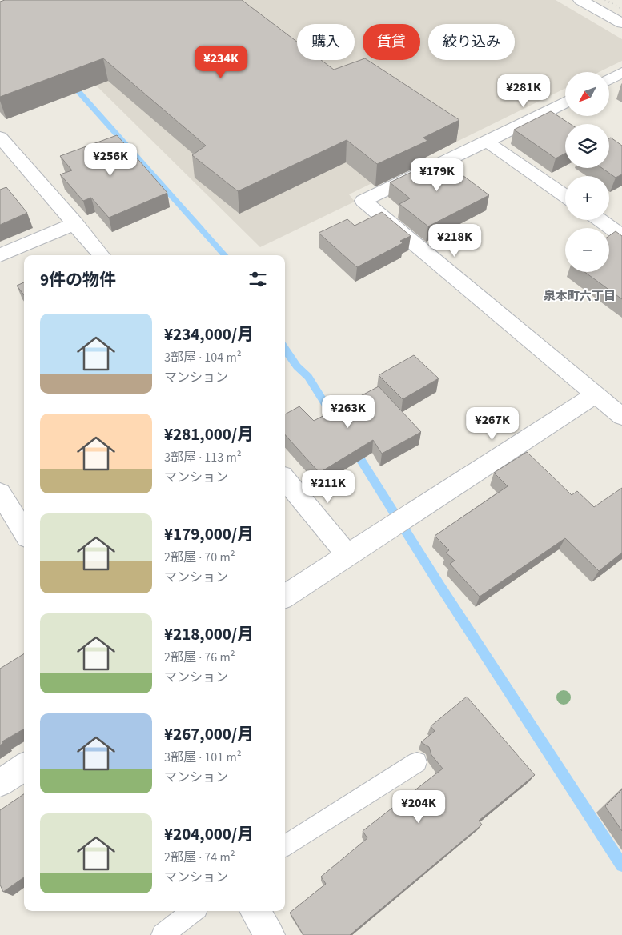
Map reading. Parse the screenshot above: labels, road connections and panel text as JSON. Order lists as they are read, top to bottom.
{
  "districts": ["泉本町六丁目"],
  "north": "bottom left",
  "page": {
    "chip": ["購入", "賃貸", "絞り込み"],
    "price": [
      "¥234K",
      "¥281K",
      "¥256K",
      "¥179K",
      "¥218K",
      "¥263K",
      "¥267K",
      "¥211K",
      "¥204K"
    ],
    "map_buttons": ["+", "−"],
    "heading": "9件の物件",
    "list": [
      {
        "name": "¥234,000/月",
        "note": "3部屋 · 104 m² · マンション"
      },
      {
        "name": "¥281,000/月",
        "note": "3部屋 · 113 m² · マンション"
      },
      {
        "name": "¥179,000/月",
        "note": "2部屋 · 70 m² · マンション"
      },
      {
        "name": "¥218,000/月",
        "note": "2部屋 · 76 m² · マンション"
      },
      {
        "name": "¥267,000/月",
        "note": "3部屋 · 101 m² · マンション"
      },
      {
        "name": "¥204,000/月",
        "note": "2部屋 · 74 m² · マンション"
      }
    ]
  }
}
